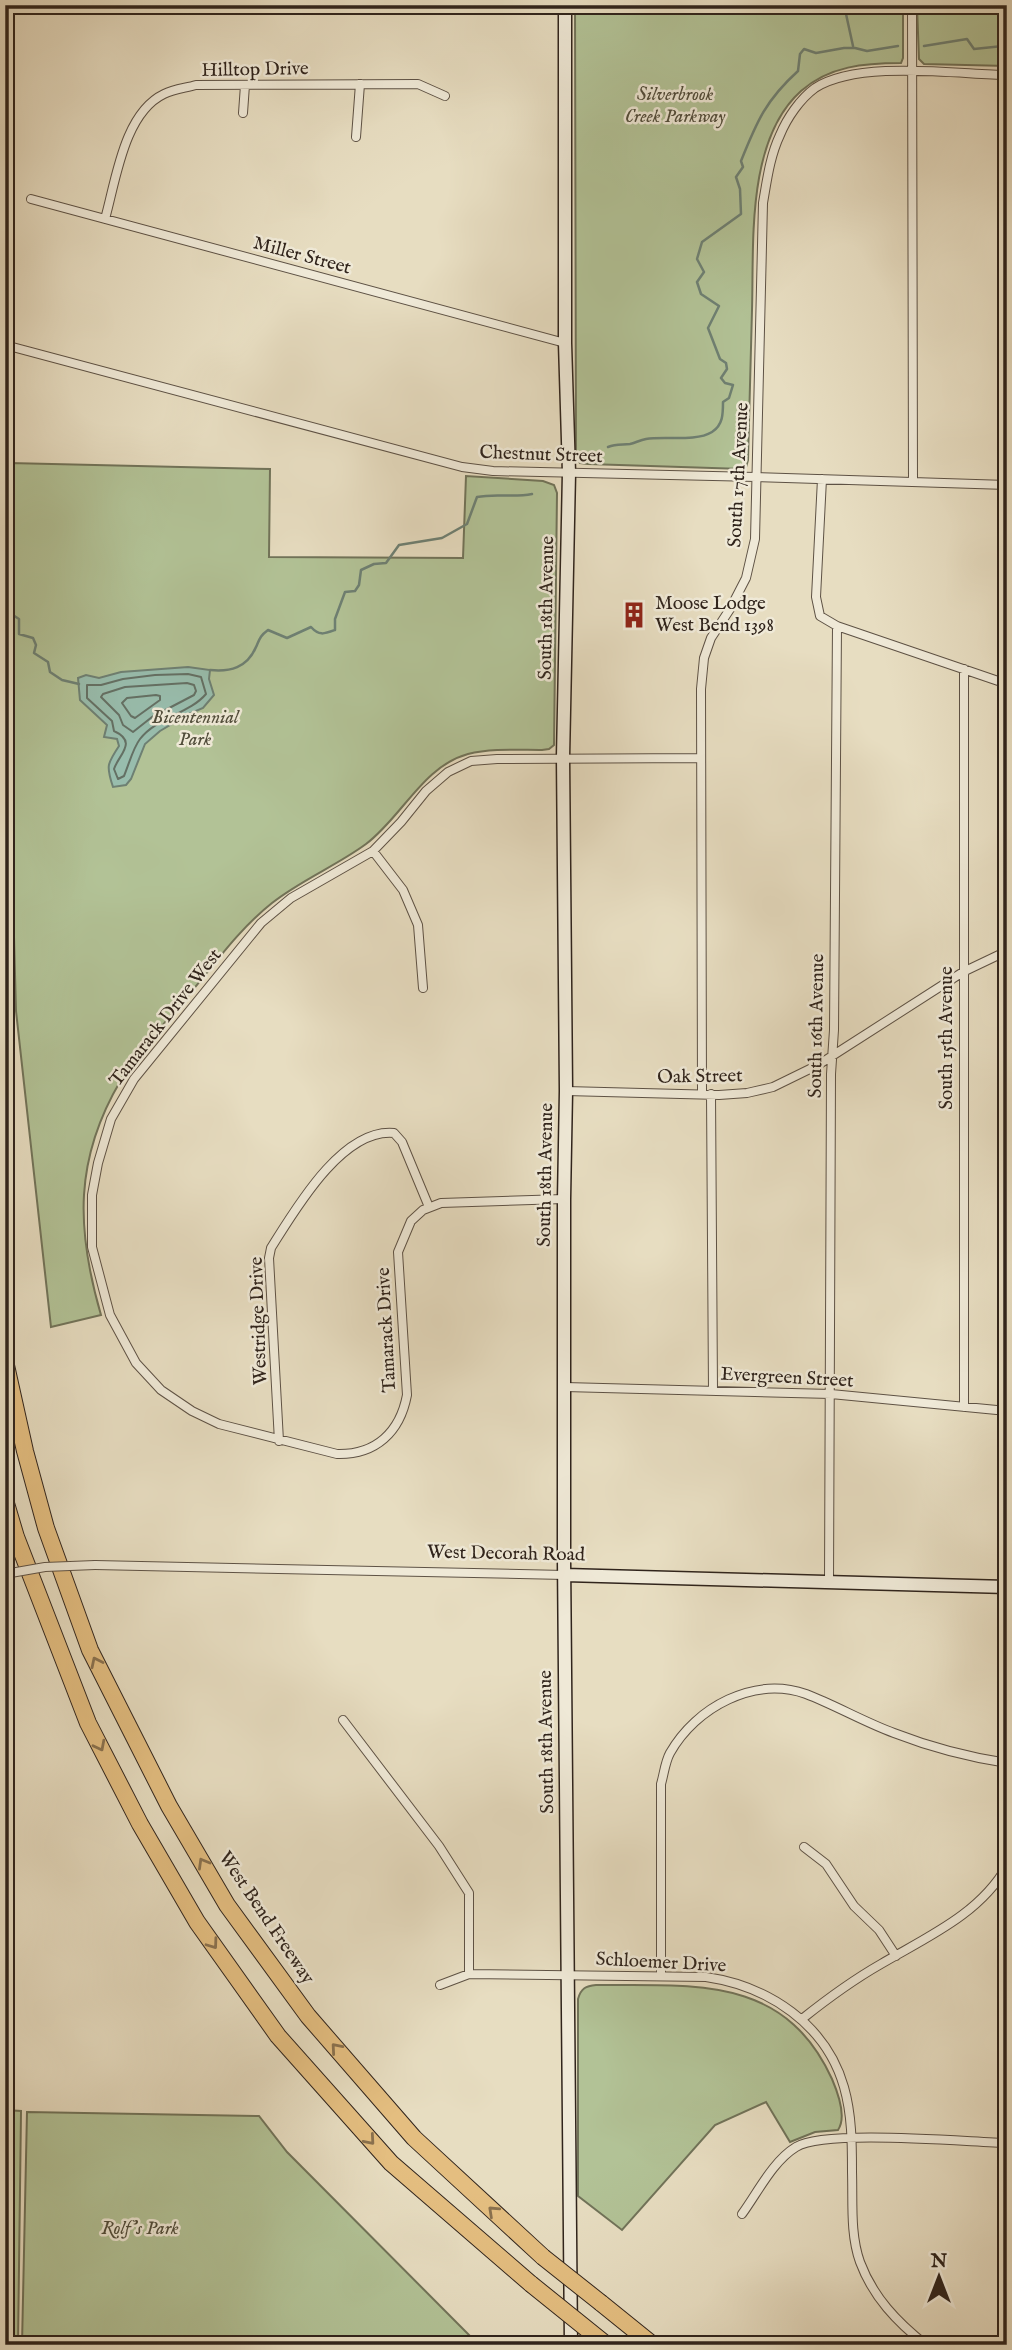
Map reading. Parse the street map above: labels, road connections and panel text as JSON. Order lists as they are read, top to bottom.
{
  "streets": {
    "highway": ["West Bend Freeway"],
    "street": [
      "Hilltop Drive",
      "Miller Street",
      "Chestnut Street",
      "South 17th Avenue",
      "South 18th Avenue",
      "Tamarack Drive West",
      "South 16th Avenue",
      "South 15th Avenue",
      "Oak Street",
      "Westridge Drive",
      "Tamarack Drive",
      "Evergreen Street",
      "West Decorah Road",
      "Schloemer Drive"
    ]
  },
  "crossings": [
    ["Hilltop Drive", "Miller Street"],
    ["Miller Street", "South 18th Avenue"],
    ["Chestnut Street", "South 17th Avenue"],
    ["Chestnut Street", "South 18th Avenue"],
    ["South 17th Avenue", "Tamarack Drive West"],
    ["South 17th Avenue", "Oak Street"],
    ["South 17th Avenue", "Evergreen Street"],
    ["South 18th Avenue", "Tamarack Drive West"],
    ["South 18th Avenue", "Oak Street"],
    ["South 18th Avenue", "Evergreen Street"],
    ["South 18th Avenue", "West Decorah Road"],
    ["South 18th Avenue", "Schloemer Drive"],
    ["Tamarack Drive West", "Westridge Drive"],
    ["Tamarack Drive West", "Tamarack Drive"],
    ["South 16th Avenue", "Oak Street"],
    ["South 16th Avenue", "Evergreen Street"],
    ["South 16th Avenue", "West Decorah Road"],
    ["South 15th Avenue", "Oak Street"],
    ["South 15th Avenue", "Evergreen Street"],
    ["Westridge Drive", "Tamarack Drive"]
  ],
  "parks": ["Silverbrook Creek Parkway", "Bicentennial Park", "Rolf's Park"],
  "places": {
    "building": ["Moose Lodge West Bend 1398"]
  },
  "north": "top"
}
